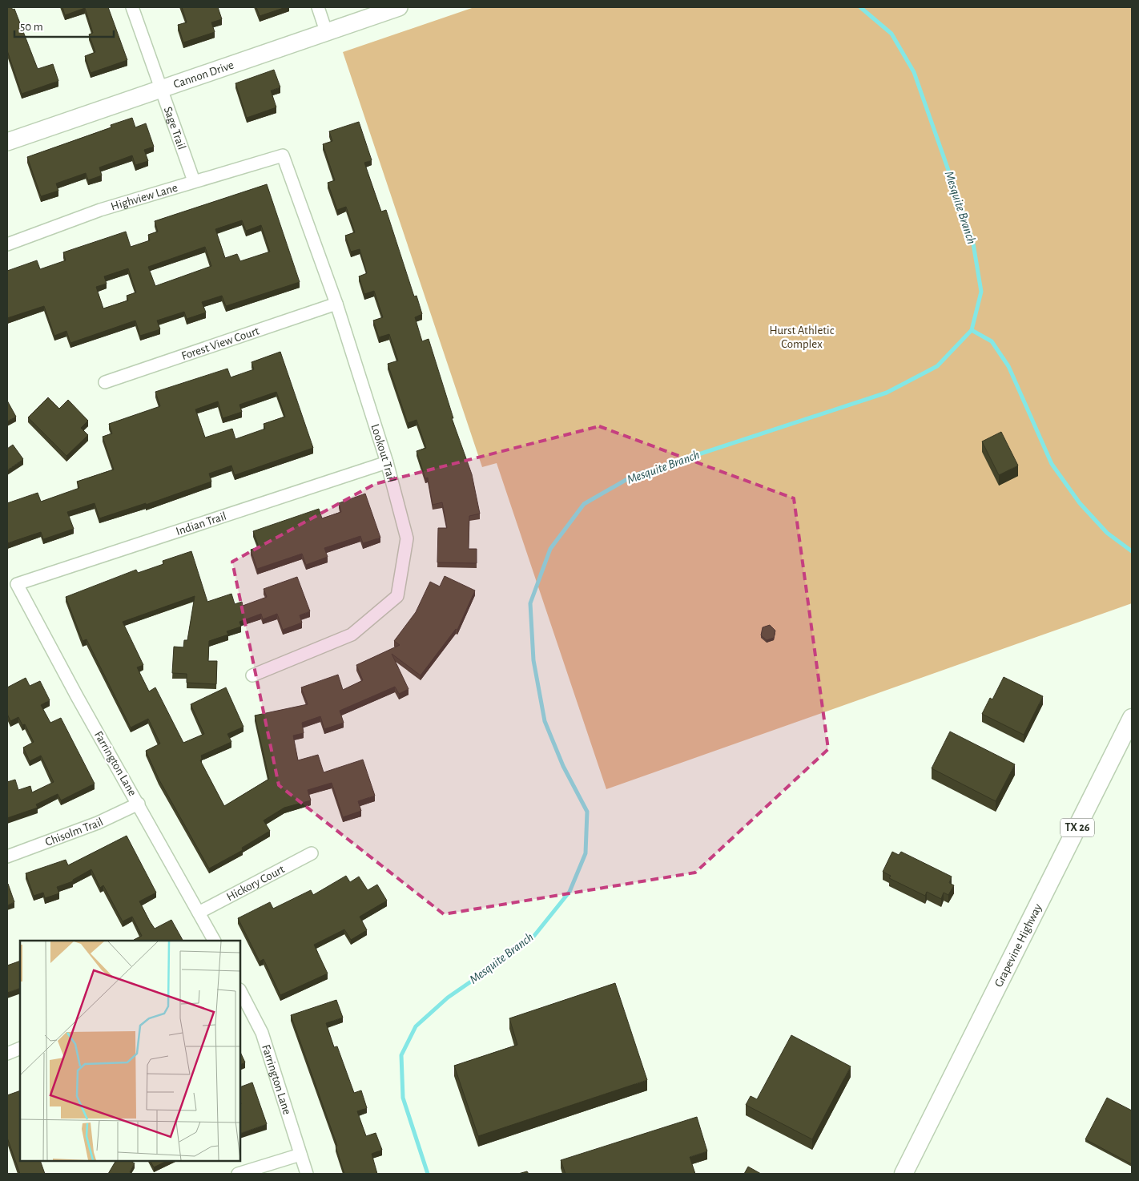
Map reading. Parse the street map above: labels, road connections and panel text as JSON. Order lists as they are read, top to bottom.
{
  "streets": {
    "main road": ["TX 26", "Grapevine Highway"],
    "street": [
      "Cannon Drive",
      "Sage Trail",
      "Highview Lane",
      "Forest View Court",
      "Lookout Trail",
      "Indian Trail",
      "Farrington Lane",
      "Chisolm Trail",
      "Hickory Court"
    ]
  },
  "crossings": [
    ["Cannon Drive", "Sage Trail"],
    ["Sage Trail", "Highview Lane"],
    ["Highview Lane", "Lookout Trail"],
    ["Forest View Court", "Lookout Trail"],
    ["Lookout Trail", "Indian Trail"],
    ["Indian Trail", "Farrington Lane"],
    ["Farrington Lane", "Chisolm Trail"],
    ["Farrington Lane", "Hickory Court"]
  ],
  "water": ["Mesquite Branch"],
  "parks": ["Hurst Athletic Complex"],
  "scale_bar": "50 m"
}
